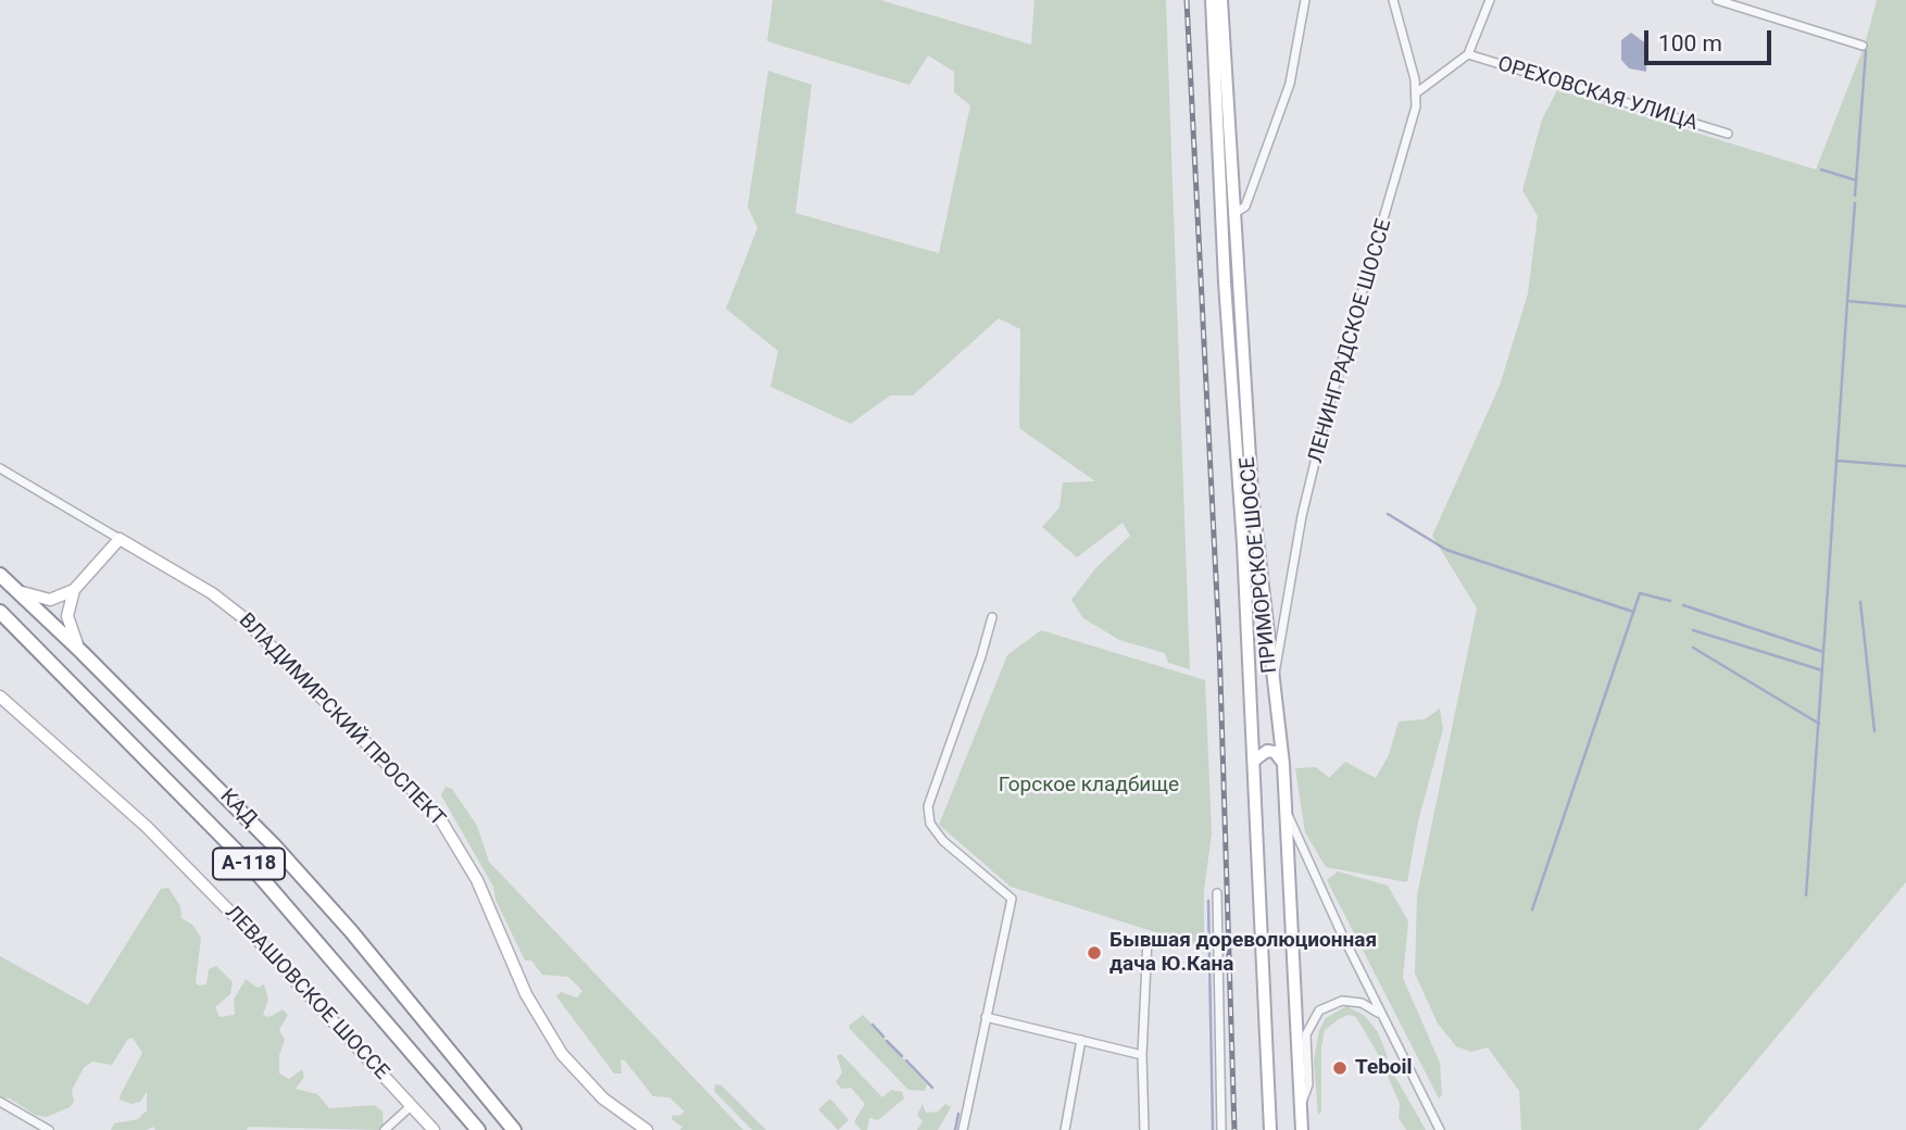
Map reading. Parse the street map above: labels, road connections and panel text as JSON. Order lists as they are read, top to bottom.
{
  "streets": {
    "highway": ["КАД", "А-118"],
    "main road": ["ПРИМОРСКОЕ ШОССЕ", "ВЛАДИМИРСКИЙ ПРОСПЕКТ", "ЛЕВАШОВСКОЕ ШОССЕ"],
    "street": ["ОРЕХОВСКАЯ УЛИЦА", "ЛЕНИНГРАДСКОЕ ШОССЕ"]
  },
  "crossings": [
    ["ЛЕНИНГРАДСКОЕ ШОССЕ", "ПРИМОРСКОЕ ШОССЕ"]
  ],
  "parks": ["Горское кладбище"],
  "places": ["Бывшая дореволюционная дача Ю.Кана", "Teboil"],
  "scale_bar": "100 m"
}
